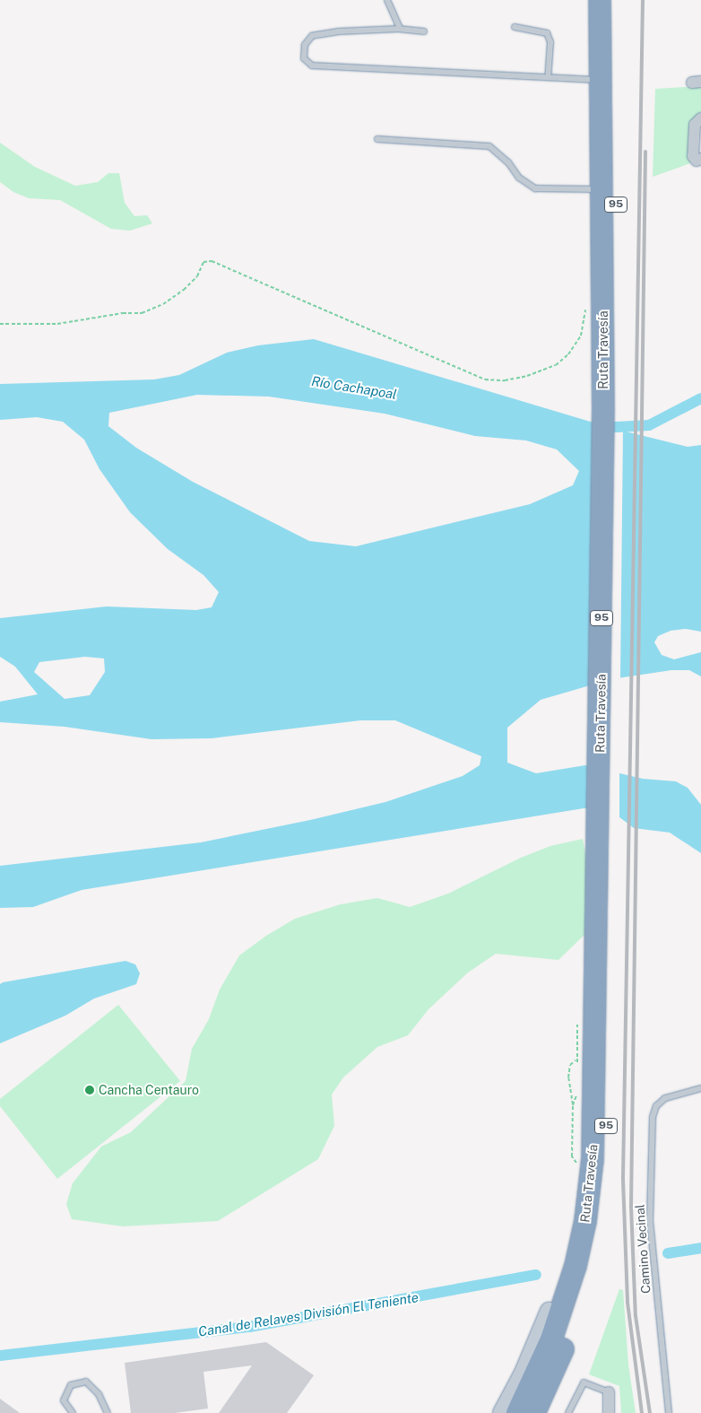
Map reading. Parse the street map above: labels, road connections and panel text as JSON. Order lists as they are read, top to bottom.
{
  "streets": {
    "highway": ["95", "Ruta Travesía"],
    "lane": ["Camino Vecinal"]
  },
  "water": ["Río Cachapoal", "Canal de Relaves División El Teniente"],
  "places": ["Cancha Centauro"]
}
